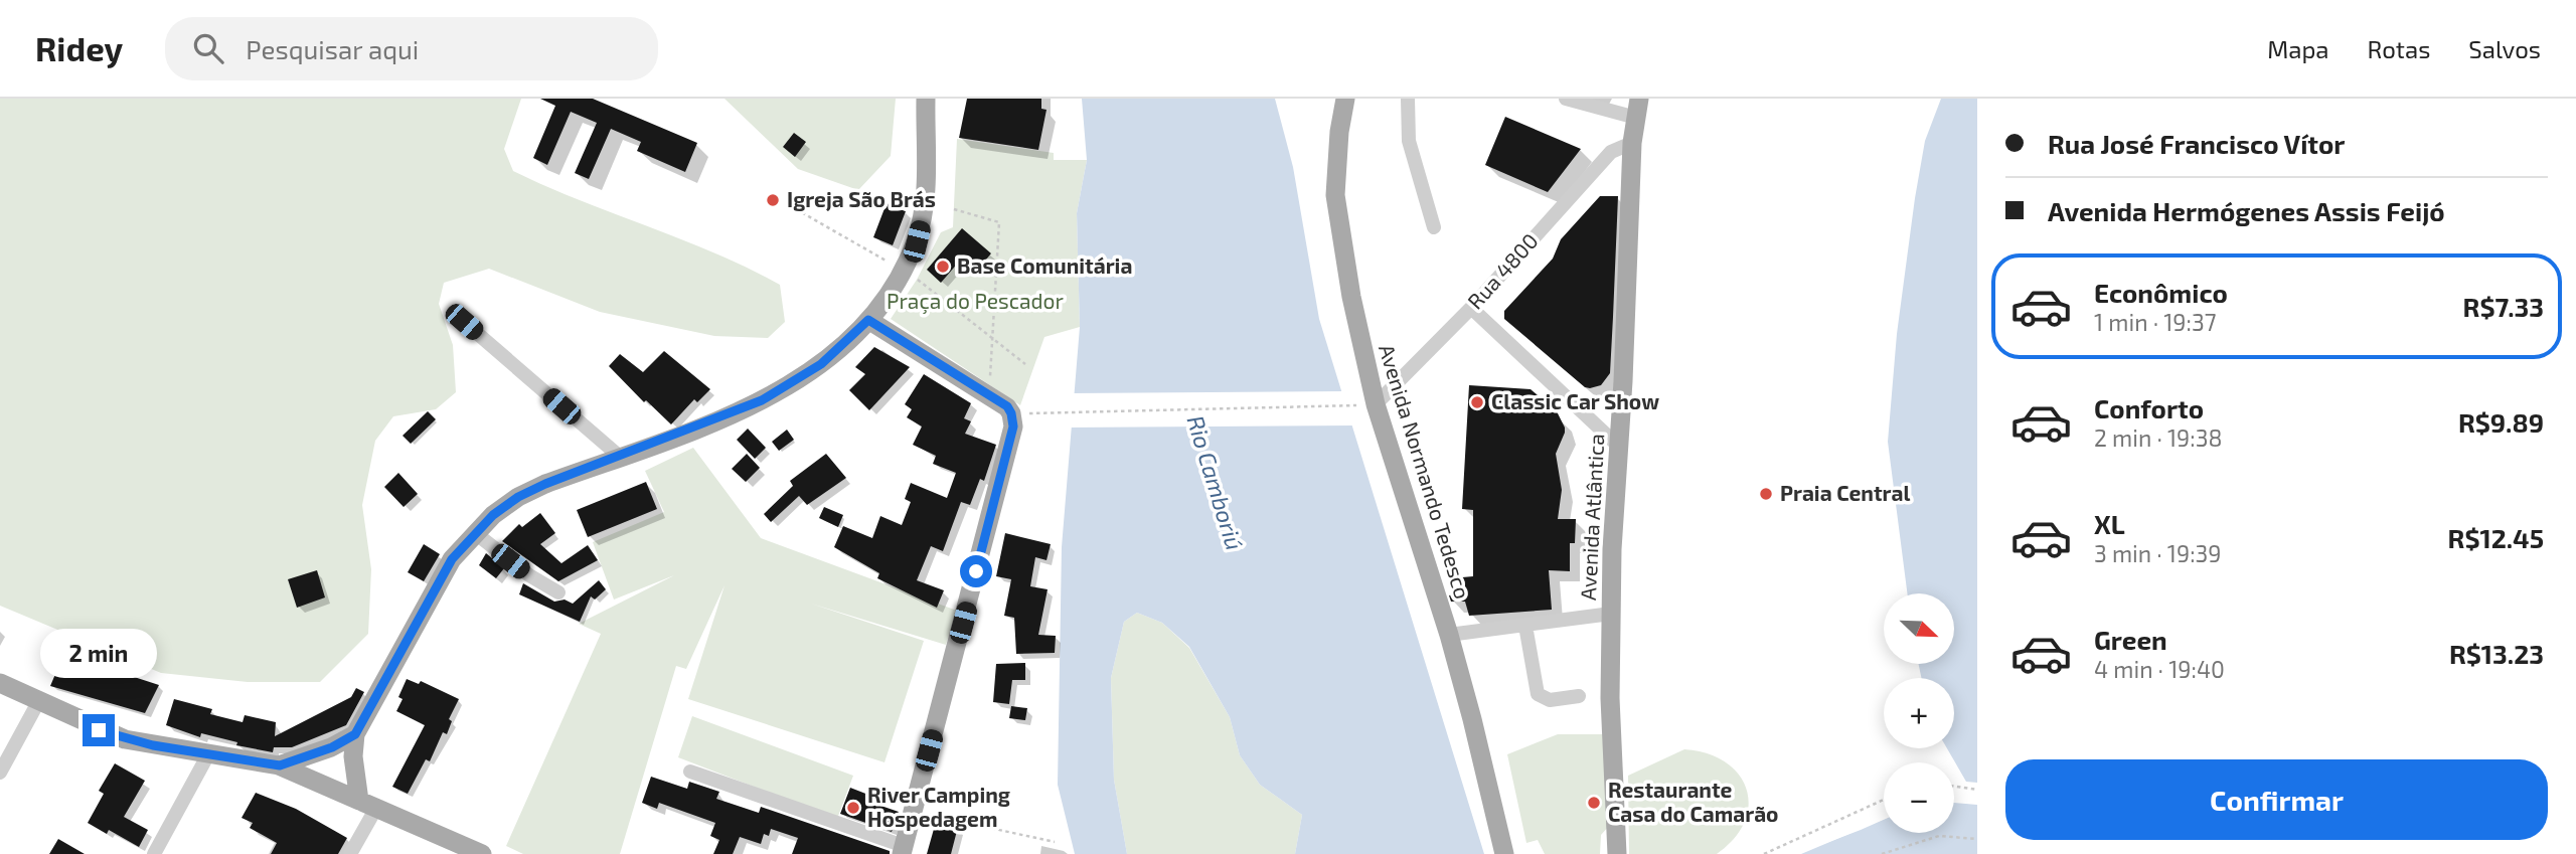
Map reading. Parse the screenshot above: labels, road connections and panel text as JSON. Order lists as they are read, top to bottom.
{
  "streets": {
    "main road": ["Avenida Normando Tedesco", "Avenida Atlântica"],
    "street": ["Rua 4800"]
  },
  "crossings": [
    ["Rua 4800", "Avenida Normando Tedesco"],
    ["Rua 4800", "Avenida Atlântica"]
  ],
  "water": ["Rio Camboriú"],
  "parks": ["Praça do Pescador"],
  "places": [
    "Igreja São Brás",
    "Base Comunitária",
    "Classic Car Show",
    "Praia Central",
    "Restaurante Casa do Camarão",
    "River Camping Hospedagem"
  ],
  "north": "bottom right",
  "page": {
    "header": "Ridey",
    "search": "Pesquisar aqui",
    "nav": ["Mapa", "Rotas", "Salvos"],
    "banner": ["Rua José Francisco Vítor", "Avenida Hermógenes Assis Feijó"],
    "list": [
      {
        "name": "Econômico",
        "note": "1 min · 19:37",
        "value": "R$7.33"
      },
      {
        "name": "Conforto",
        "note": "2 min · 19:38",
        "value": "R$9.89"
      },
      {
        "name": "XL",
        "note": "3 min · 19:39",
        "value": "R$12.45"
      },
      {
        "name": "Green",
        "note": "4 min · 19:40",
        "value": "R$13.23"
      }
    ],
    "map_buttons": ["+", "−"],
    "bubble": "2 min",
    "buttons": "Confirmar"
  }
}
